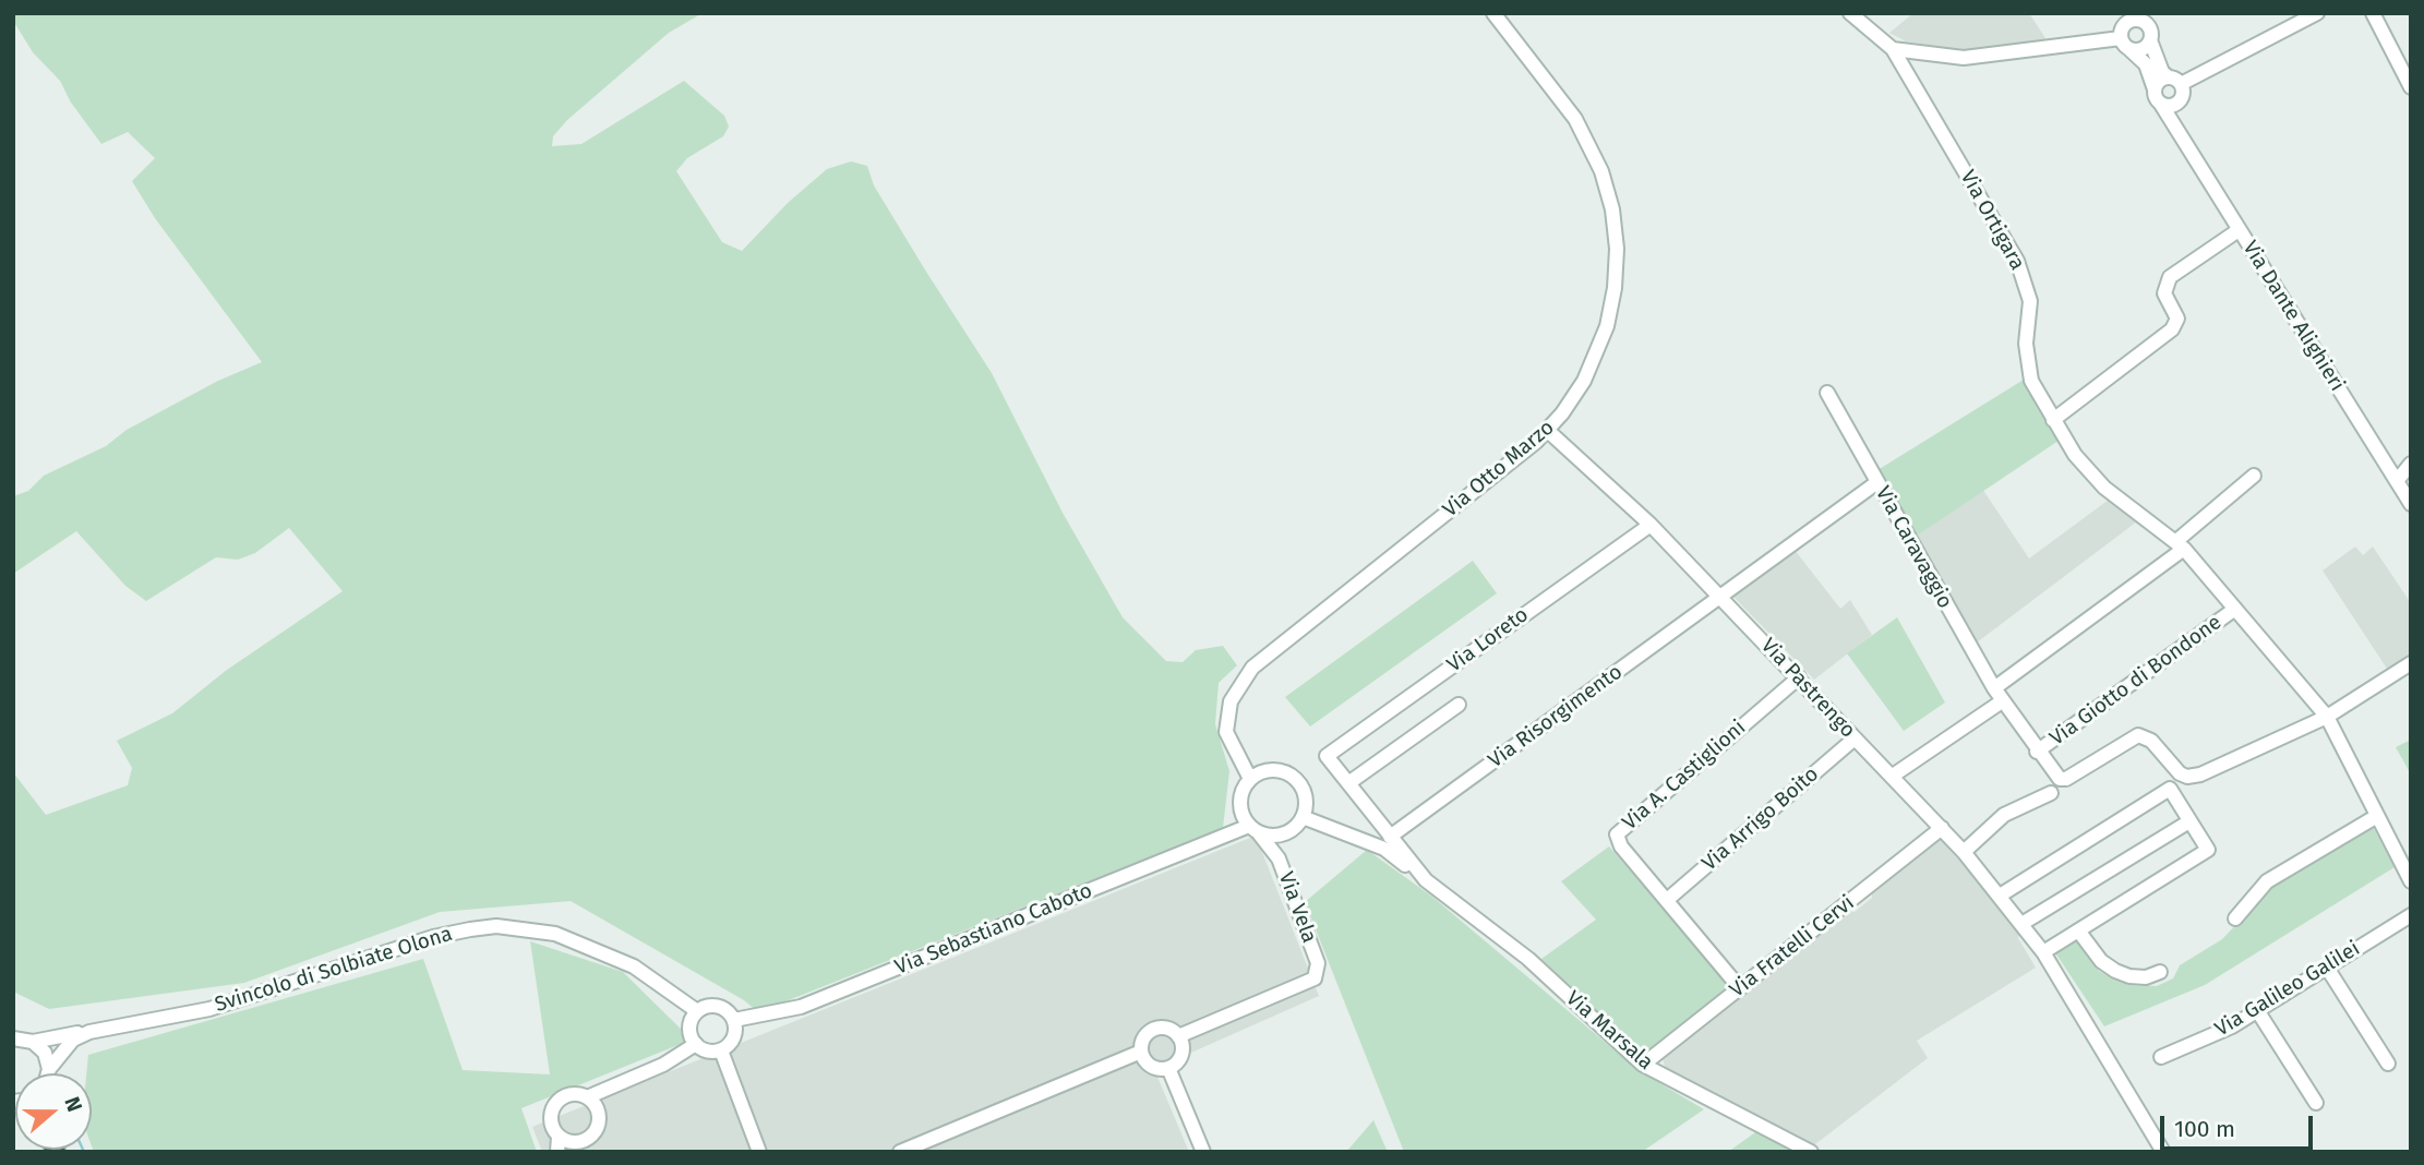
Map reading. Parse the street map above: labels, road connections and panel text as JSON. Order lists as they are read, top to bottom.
{
  "streets": {
    "street": [
      "Via Ortigara",
      "Via Dante Alighieri",
      "Via Otto Marzo",
      "Via Caravaggio",
      "Via Loreto",
      "Via Giotto di Bondone",
      "Via Pastrengo",
      "Via Risorgimento",
      "Via A. Castiglioni",
      "Via Arrigo Boito",
      "Via Vela",
      "Via Sebastiano Caboto",
      "Via Fratelli Cervi",
      "Svincolo di Solbiate Olona",
      "Via Galileo Galilei",
      "Via Marsala"
    ]
  },
  "crossings": [
    ["Via Ortigara", "Via Caravaggio"],
    ["Via Ortigara", "Via Giotto di Bondone"],
    ["Via Otto Marzo", "Via Pastrengo"],
    ["Via Otto Marzo", "Via Vela"],
    ["Via Otto Marzo", "Via Sebastiano Caboto"],
    ["Via Otto Marzo", "Via Marsala"],
    ["Via Caravaggio", "Via Giotto di Bondone"],
    ["Via Caravaggio", "Via Risorgimento"],
    ["Via Loreto", "Via Pastrengo"],
    ["Via Loreto", "Via Marsala"],
    ["Via Pastrengo", "Via Risorgimento"],
    ["Via Pastrengo", "Via A. Castiglioni"],
    ["Via Pastrengo", "Via Arrigo Boito"],
    ["Via Pastrengo", "Via Fratelli Cervi"],
    ["Via Risorgimento", "Via Marsala"],
    ["Via A. Castiglioni", "Via Arrigo Boito"],
    ["Via A. Castiglioni", "Via Fratelli Cervi"],
    ["Via Vela", "Via Sebastiano Caboto"],
    ["Via Vela", "Via Marsala"],
    ["Via Sebastiano Caboto", "Svincolo di Solbiate Olona"],
    ["Via Sebastiano Caboto", "Via Marsala"],
    ["Via Fratelli Cervi", "Via Marsala"]
  ],
  "scale_bar": "100 m",
  "north": "right"
}
